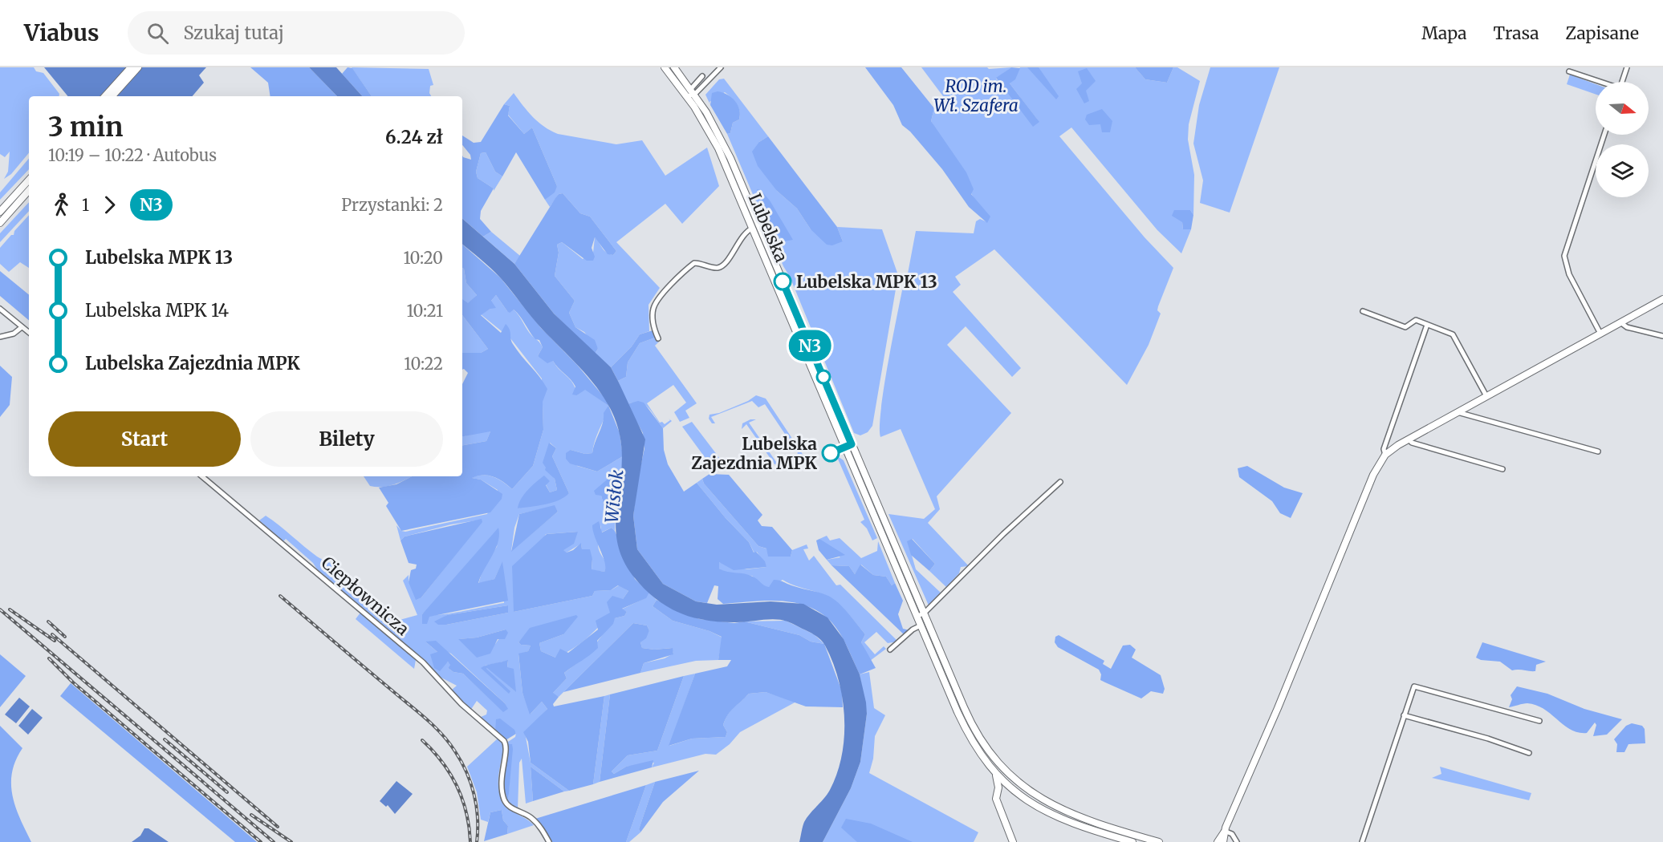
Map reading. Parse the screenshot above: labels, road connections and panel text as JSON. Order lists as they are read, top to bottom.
{
  "streets": {
    "main road": ["Lubelska"],
    "street": ["Ciepłownicza"]
  },
  "water": ["Wisłok"],
  "parks": ["ROD im. Wł. Szafera"],
  "places": ["Lubelska MPK 13", "Lubelska Zajezdnia MPK"],
  "lines": ["bus line N3"],
  "north": "right",
  "page": {
    "header": "Viabus",
    "search": "Szukaj tutaj",
    "nav": ["Mapa", "Trasa", "Zapisane"],
    "on_map": "N3",
    "heading": ["3 min", "10:19 – 10:22 · Autobus", "6.24 zł"],
    "legs": ["1", "N3", "Przystanki: 2"],
    "list": [
      {
        "name": "Lubelska MPK 13",
        "value": "10:20"
      },
      {
        "name": "Lubelska MPK 14",
        "value": "10:21"
      },
      {
        "name": "Lubelska Zajezdnia MPK",
        "value": "10:22"
      }
    ],
    "buttons": ["Start", "Bilety"]
  }
}
